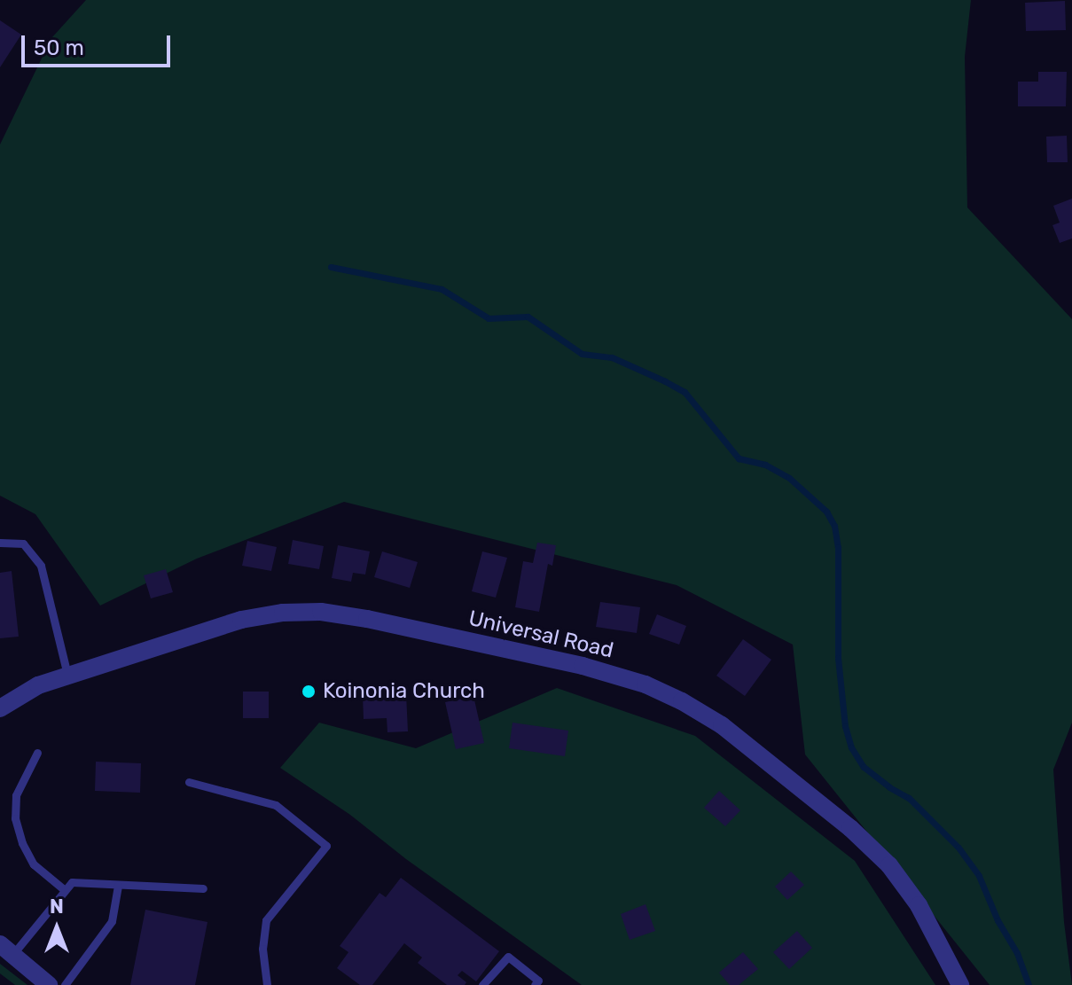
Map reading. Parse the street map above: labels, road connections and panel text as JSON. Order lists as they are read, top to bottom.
{
  "streets": {
    "street": ["Universal Road"]
  },
  "places": ["Koinonia Church"],
  "scale_bar": "50 m",
  "north": "top"
}
